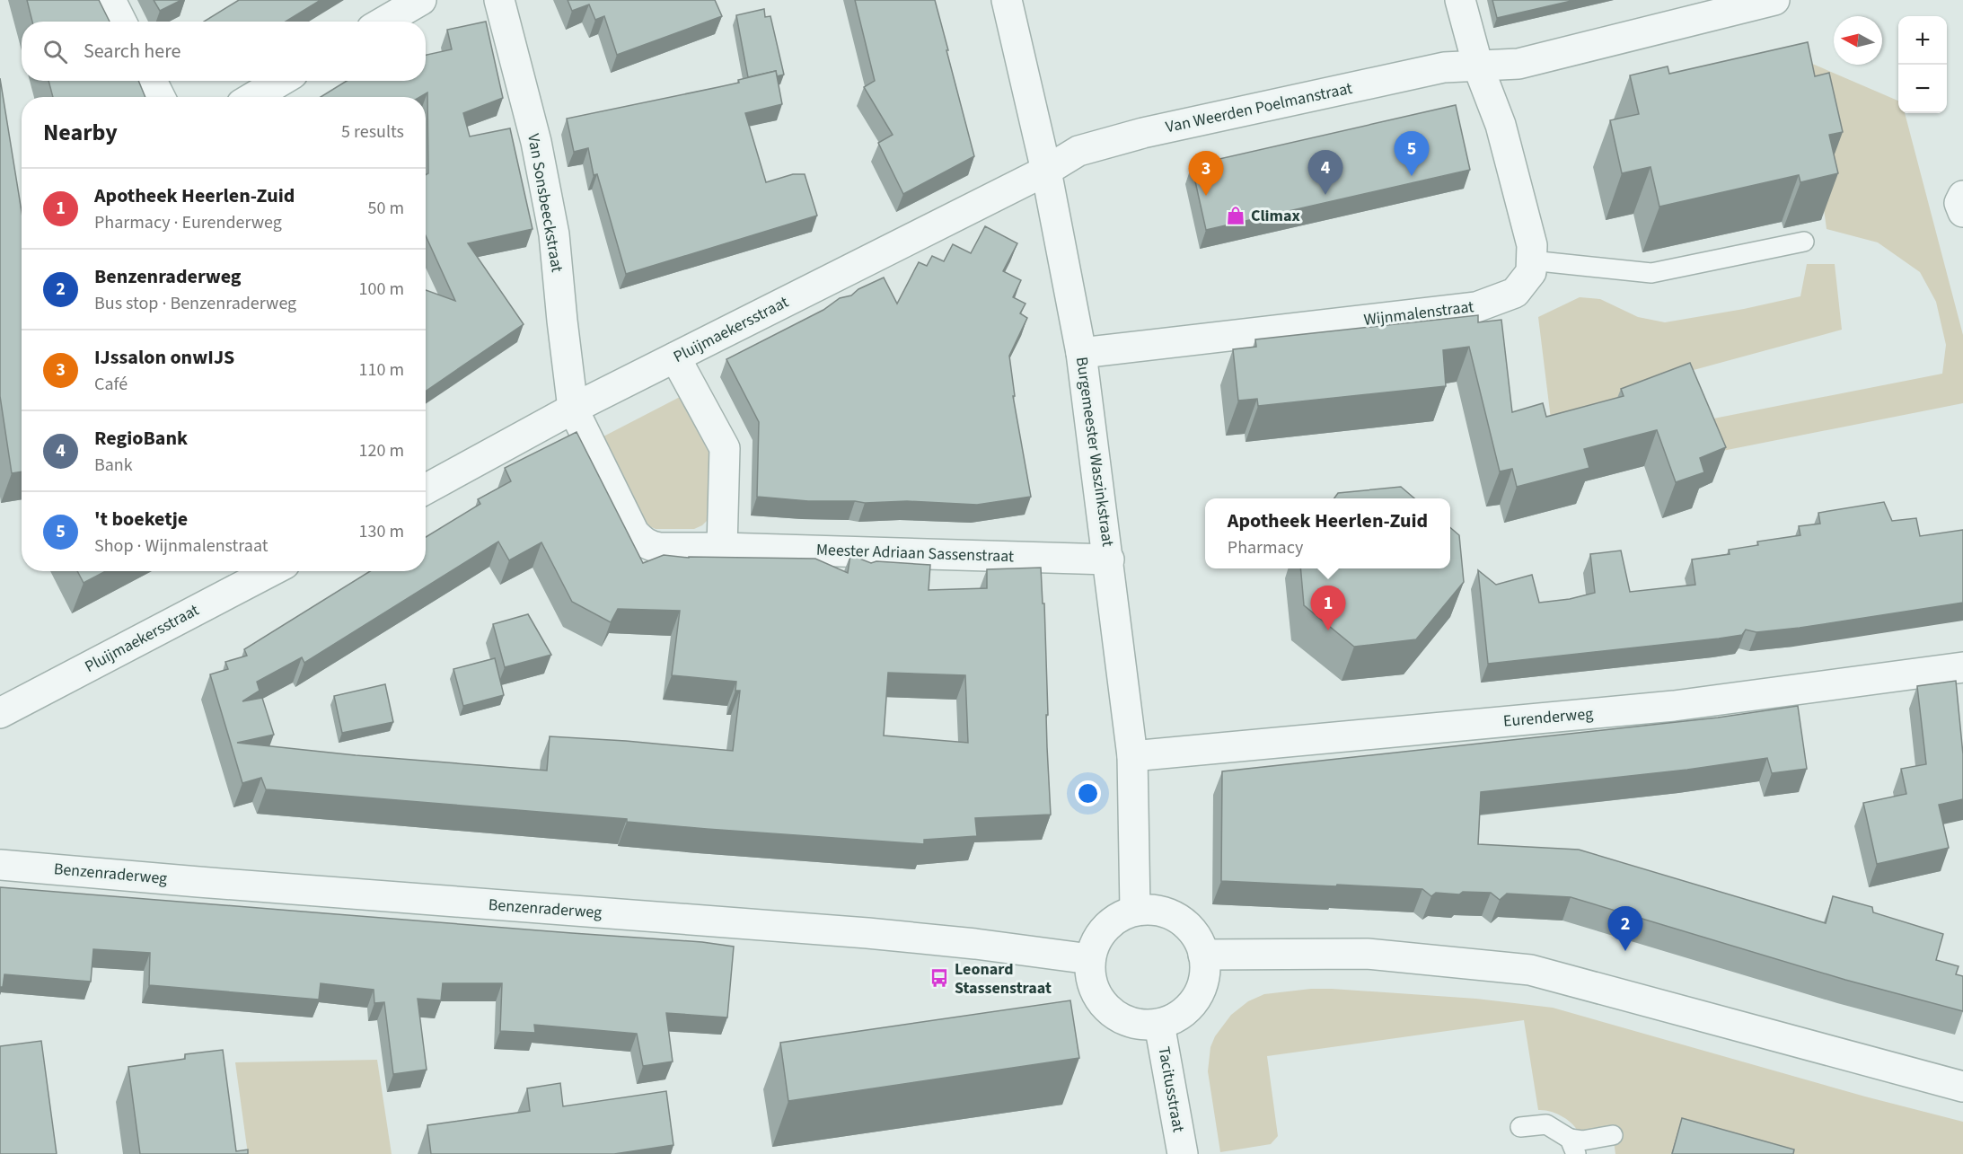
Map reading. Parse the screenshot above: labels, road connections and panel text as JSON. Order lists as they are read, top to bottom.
{
  "streets": {
    "street": [
      "Van Weerden Poelmanstraat",
      "Van Sonsbeeckstraat",
      "Wijnmalenstraat",
      "Pluijmaekersstraat",
      "Burgemeester Waszinkstraat",
      "Meester Adriaan Sassenstraat",
      "Eurenderweg",
      "Benzenraderweg",
      "Tacitusstraat"
    ]
  },
  "crossings": [
    ["Van Weerden Poelmanstraat", "Wijnmalenstraat"],
    ["Van Weerden Poelmanstraat", "Pluijmaekersstraat"],
    ["Van Weerden Poelmanstraat", "Burgemeester Waszinkstraat"],
    ["Van Sonsbeeckstraat", "Pluijmaekersstraat"],
    ["Van Sonsbeeckstraat", "Meester Adriaan Sassenstraat"],
    ["Wijnmalenstraat", "Burgemeester Waszinkstraat"],
    ["Pluijmaekersstraat", "Burgemeester Waszinkstraat"],
    ["Pluijmaekersstraat", "Meester Adriaan Sassenstraat"],
    ["Burgemeester Waszinkstraat", "Meester Adriaan Sassenstraat"],
    ["Burgemeester Waszinkstraat", "Eurenderweg"],
    ["Burgemeester Waszinkstraat", "Benzenraderweg"],
    ["Burgemeester Waszinkstraat", "Tacitusstraat"],
    ["Benzenraderweg", "Tacitusstraat"]
  ],
  "places": {
    "shop": ["Climax"],
    "bus stop": ["Leonard Stassenstraat"]
  },
  "north": "left",
  "page": {
    "map_buttons": ["+", "−"],
    "search": "Search here",
    "heading": ["Nearby", "5 results"],
    "pins": [
      "5",
      "4",
      "3",
      "1",
      "2"
    ],
    "list": [
      {
        "mark": "1",
        "name": "Apotheek Heerlen-Zuid",
        "note": "Pharmacy · Eurenderweg",
        "value": "50 m"
      },
      {
        "mark": "2",
        "name": "Benzenraderweg",
        "note": "Bus stop · Benzenraderweg",
        "value": "100 m"
      },
      {
        "mark": "3",
        "name": "IJssalon onwIJS",
        "note": "Café",
        "value": "110 m"
      },
      {
        "mark": "4",
        "name": "RegioBank",
        "note": "Bank",
        "value": "120 m"
      },
      {
        "mark": "5",
        "name": "'t boeketje",
        "note": "Shop · Wijnmalenstraat",
        "value": "130 m"
      }
    ],
    "popup": ["Apotheek Heerlen-Zuid", "Pharmacy"]
  }
}
